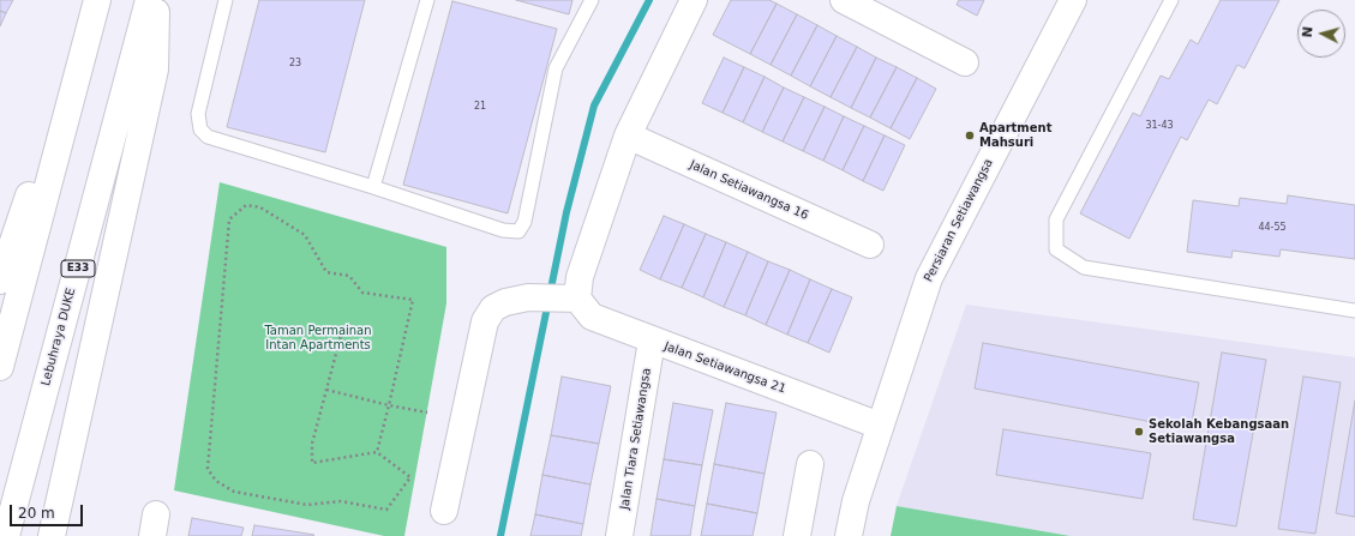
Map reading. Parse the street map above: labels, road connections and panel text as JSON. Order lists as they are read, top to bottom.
{
  "streets": {
    "main road": [
      "Jalan Setiawangsa 16",
      "Persiaran Setiawangsa",
      "E33",
      "Lebuhraya DUKE",
      "Jalan Setiawangsa 21",
      "Jalan Tiara Setiawangsa"
    ]
  },
  "crossings": [
    ["Persiaran Setiawangsa", "Jalan Setiawangsa 21"],
    ["Jalan Setiawangsa 21", "Jalan Tiara Setiawangsa"]
  ],
  "parks": ["Taman Permainan Intan Apartments"],
  "places": ["Apartment Mahsuri", "Sekolah Kebangsaan Setiawangsa"],
  "house_numbers": [
    "23",
    "21",
    "31-43",
    "44-55"
  ],
  "scale_bar": "20 m",
  "north": "left"
}
